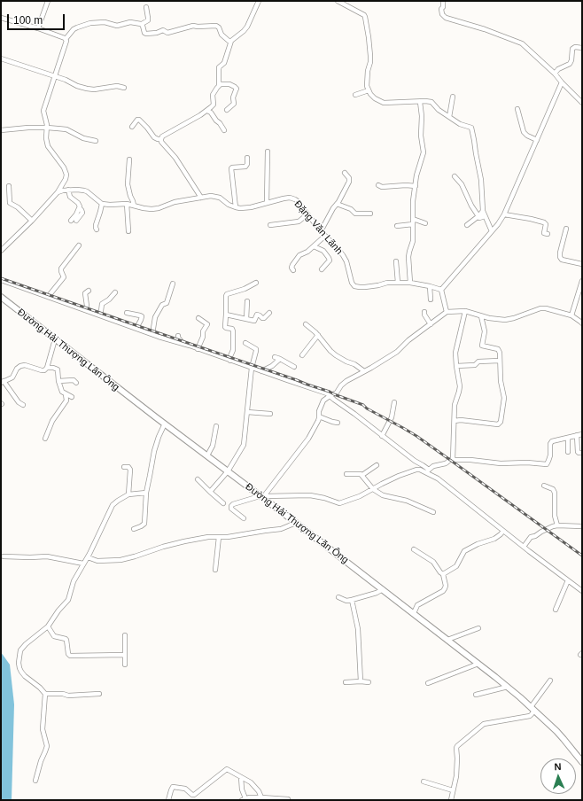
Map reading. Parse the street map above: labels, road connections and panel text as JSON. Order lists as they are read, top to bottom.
{
  "streets": {
    "street": ["Đặng Văn Lãnh", "Đường Hải Thượng Lãn Ông"]
  },
  "scale_bar": "100 m",
  "north": "top"
}
